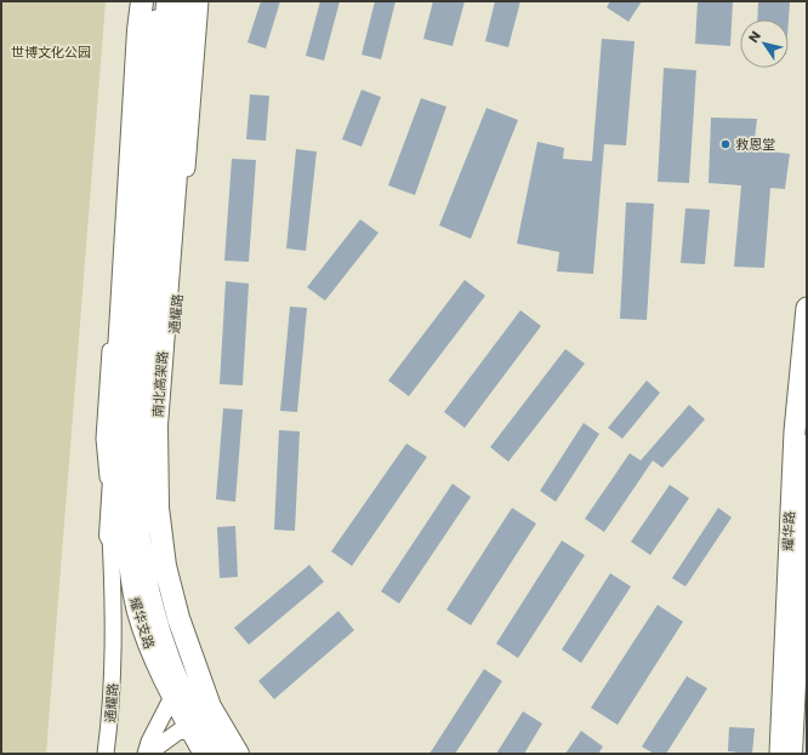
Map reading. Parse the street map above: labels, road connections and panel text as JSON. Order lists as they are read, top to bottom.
{
  "streets": {
    "highway": ["南北高架路"],
    "main road": ["耀华路"],
    "street": ["通耀路", "耀华支路"]
  },
  "parks": ["世博文化公园"],
  "places": ["救恩堂"],
  "north": "top left"
}
